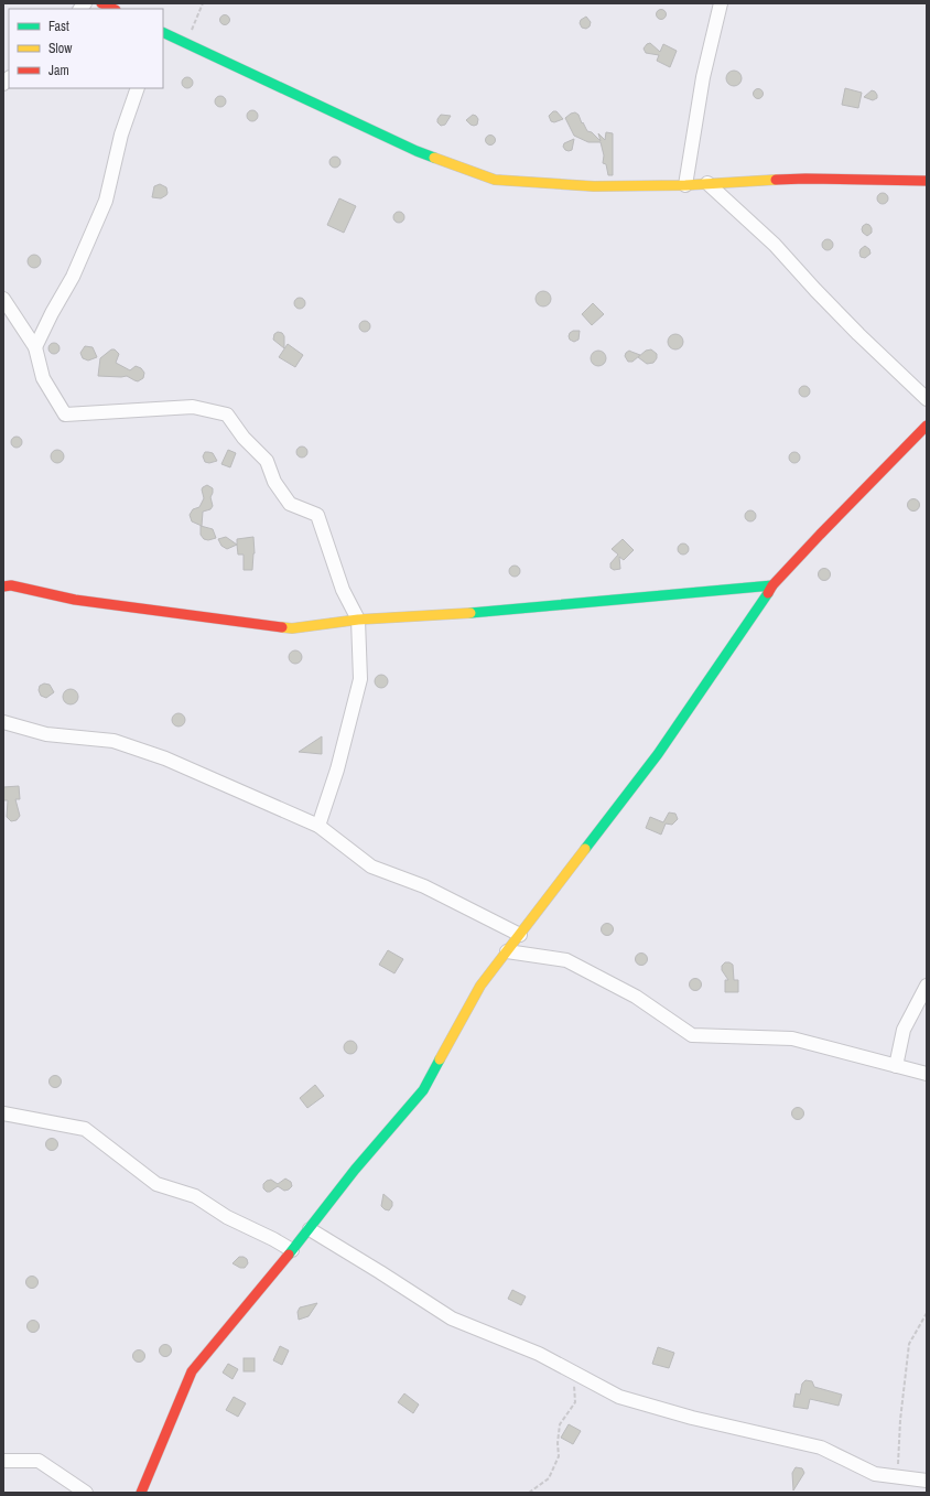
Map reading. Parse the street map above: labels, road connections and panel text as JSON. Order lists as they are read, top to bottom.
{
  "legend": ["Fast", "Slow", "Jam"]
}
